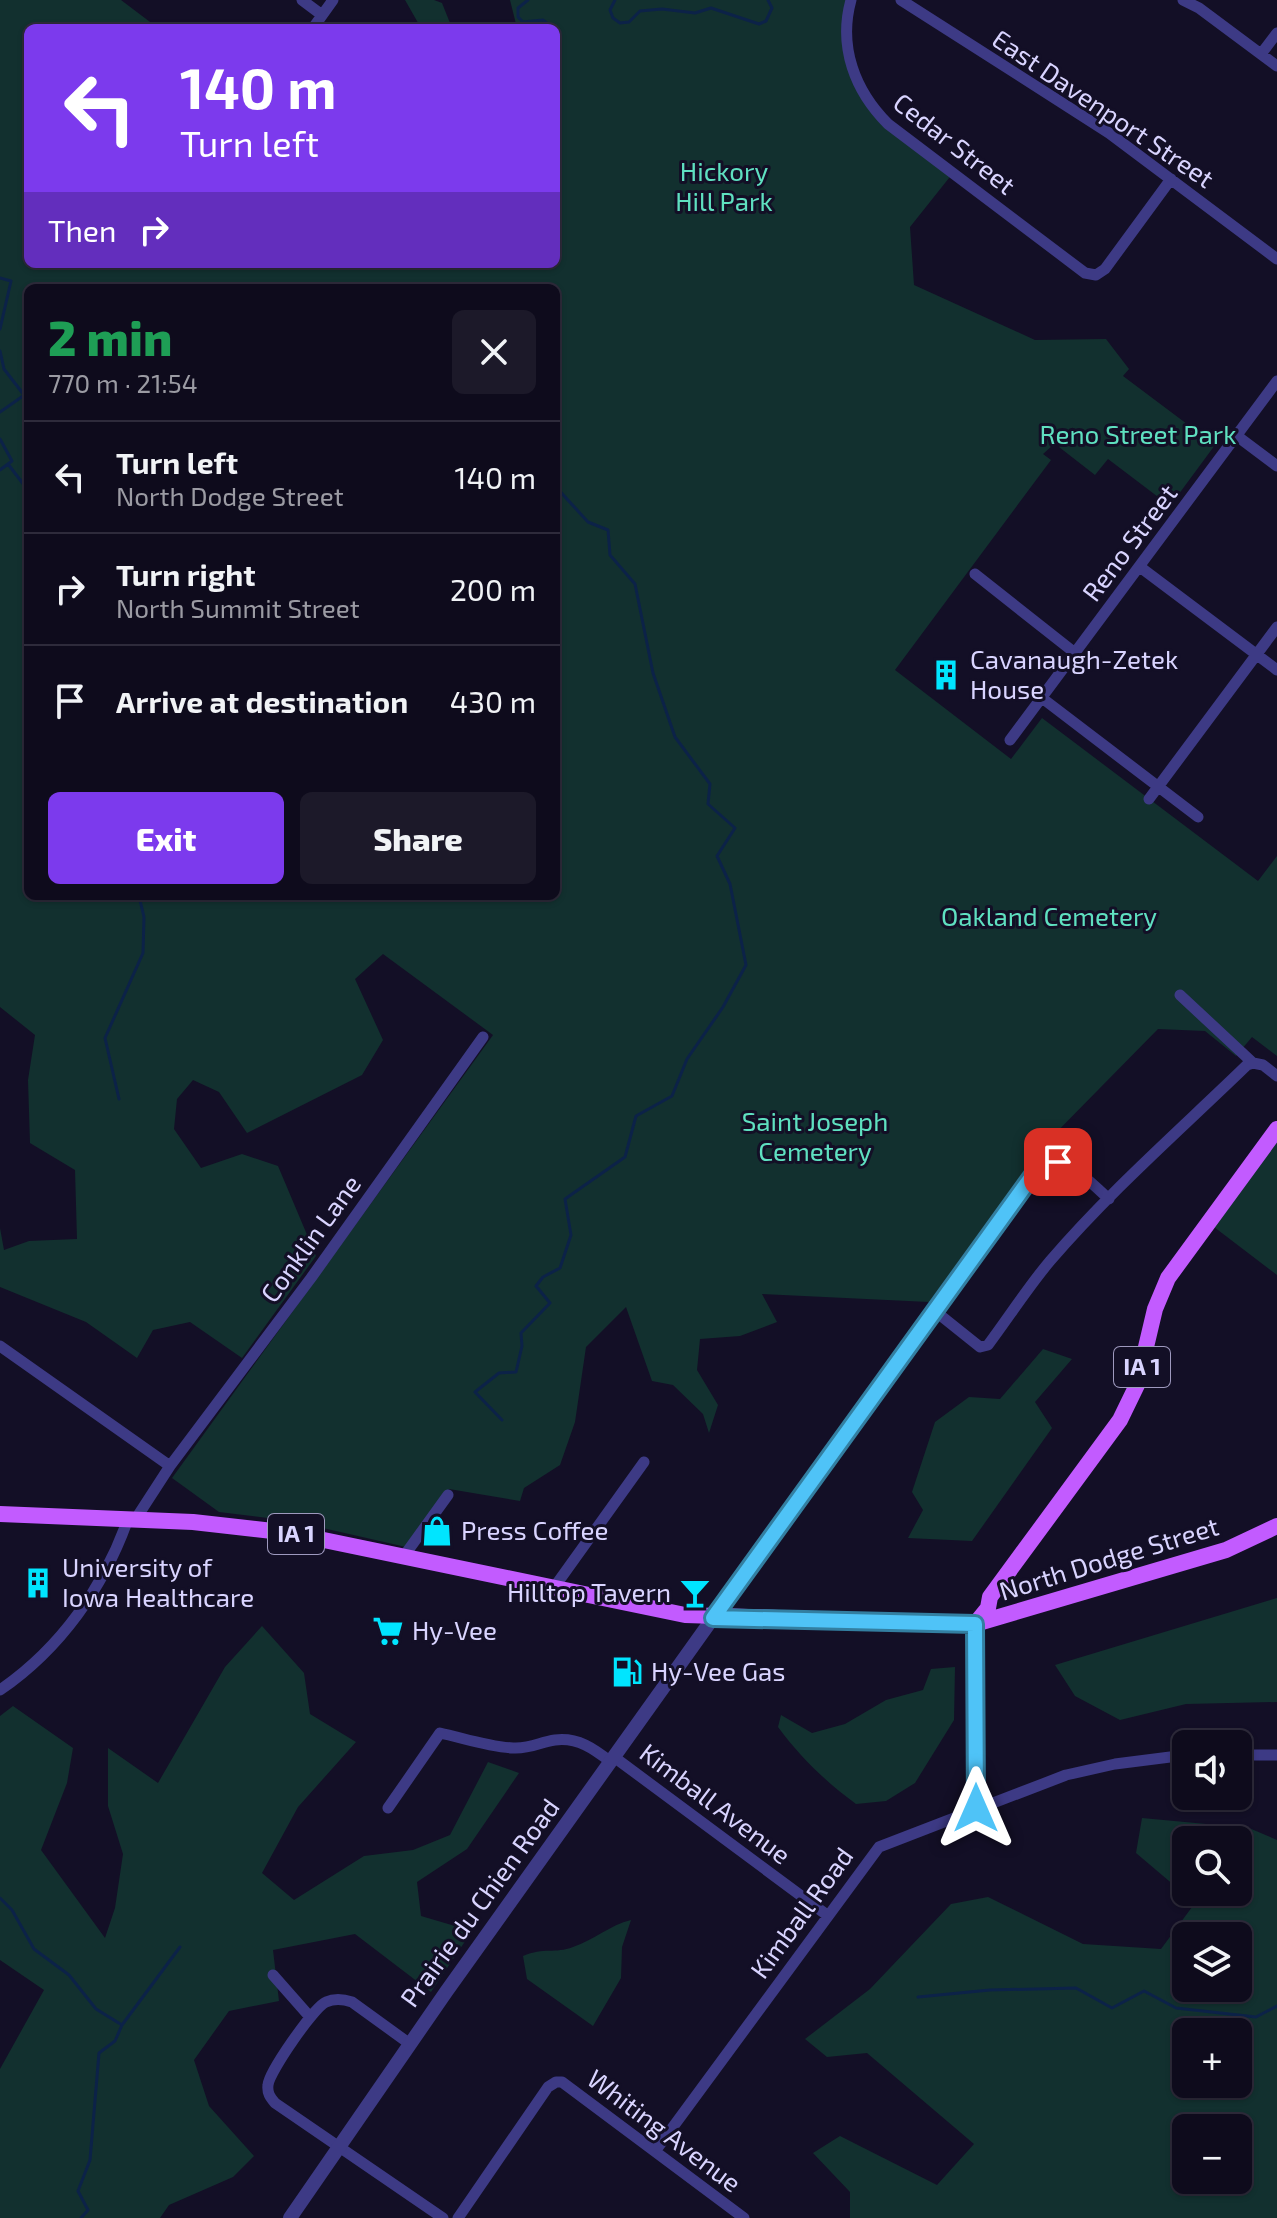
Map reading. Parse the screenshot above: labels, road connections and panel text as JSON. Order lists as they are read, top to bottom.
{
  "streets": {
    "main road": ["IA 1", "North Dodge Street"],
    "street": [
      "East Davenport Street",
      "Cedar Street",
      "Reno Street",
      "Conklin Lane",
      "Kimball Avenue",
      "Prairie du Chien Road",
      "Kimball Road",
      "Whiting Avenue"
    ]
  },
  "crossings": [
    ["East Davenport Street", "Cedar Street"],
    ["Conklin Lane", "North Dodge Street"],
    ["IA 1", "North Dodge Street"],
    ["North Dodge Street", "Prairie du Chien Road"],
    ["Kimball Avenue", "Prairie du Chien Road"],
    ["Kimball Avenue", "Kimball Road"],
    ["Kimball Road", "Whiting Avenue"]
  ],
  "parks": [
    "Hickory Hill Park",
    "Reno Street Park",
    "Oakland Cemetery",
    "Saint Joseph Cemetery"
  ],
  "places": {
    "building": ["Cavanaugh-Zetek House", "University of Iowa Healthcare"],
    "shop": ["Press Coffee"],
    "bar": ["Hilltop Tavern"],
    "supermarket": ["Hy-Vee"],
    "fuel station": ["Hy-Vee Gas"]
  },
  "page": {
    "turn": ["140 m", "Turn left"],
    "then": "Then",
    "heading": ["2 min", "770 m · 21:54"],
    "list": [
      {
        "name": "Turn left",
        "note": "North Dodge Street",
        "value": "140 m"
      },
      {
        "name": "Turn right",
        "note": "North Summit Street",
        "value": "200 m"
      },
      {
        "name": "Arrive at destination",
        "value": "430 m"
      }
    ],
    "buttons": ["Exit", "Share"],
    "map_buttons": ["+", "−"]
  }
}
